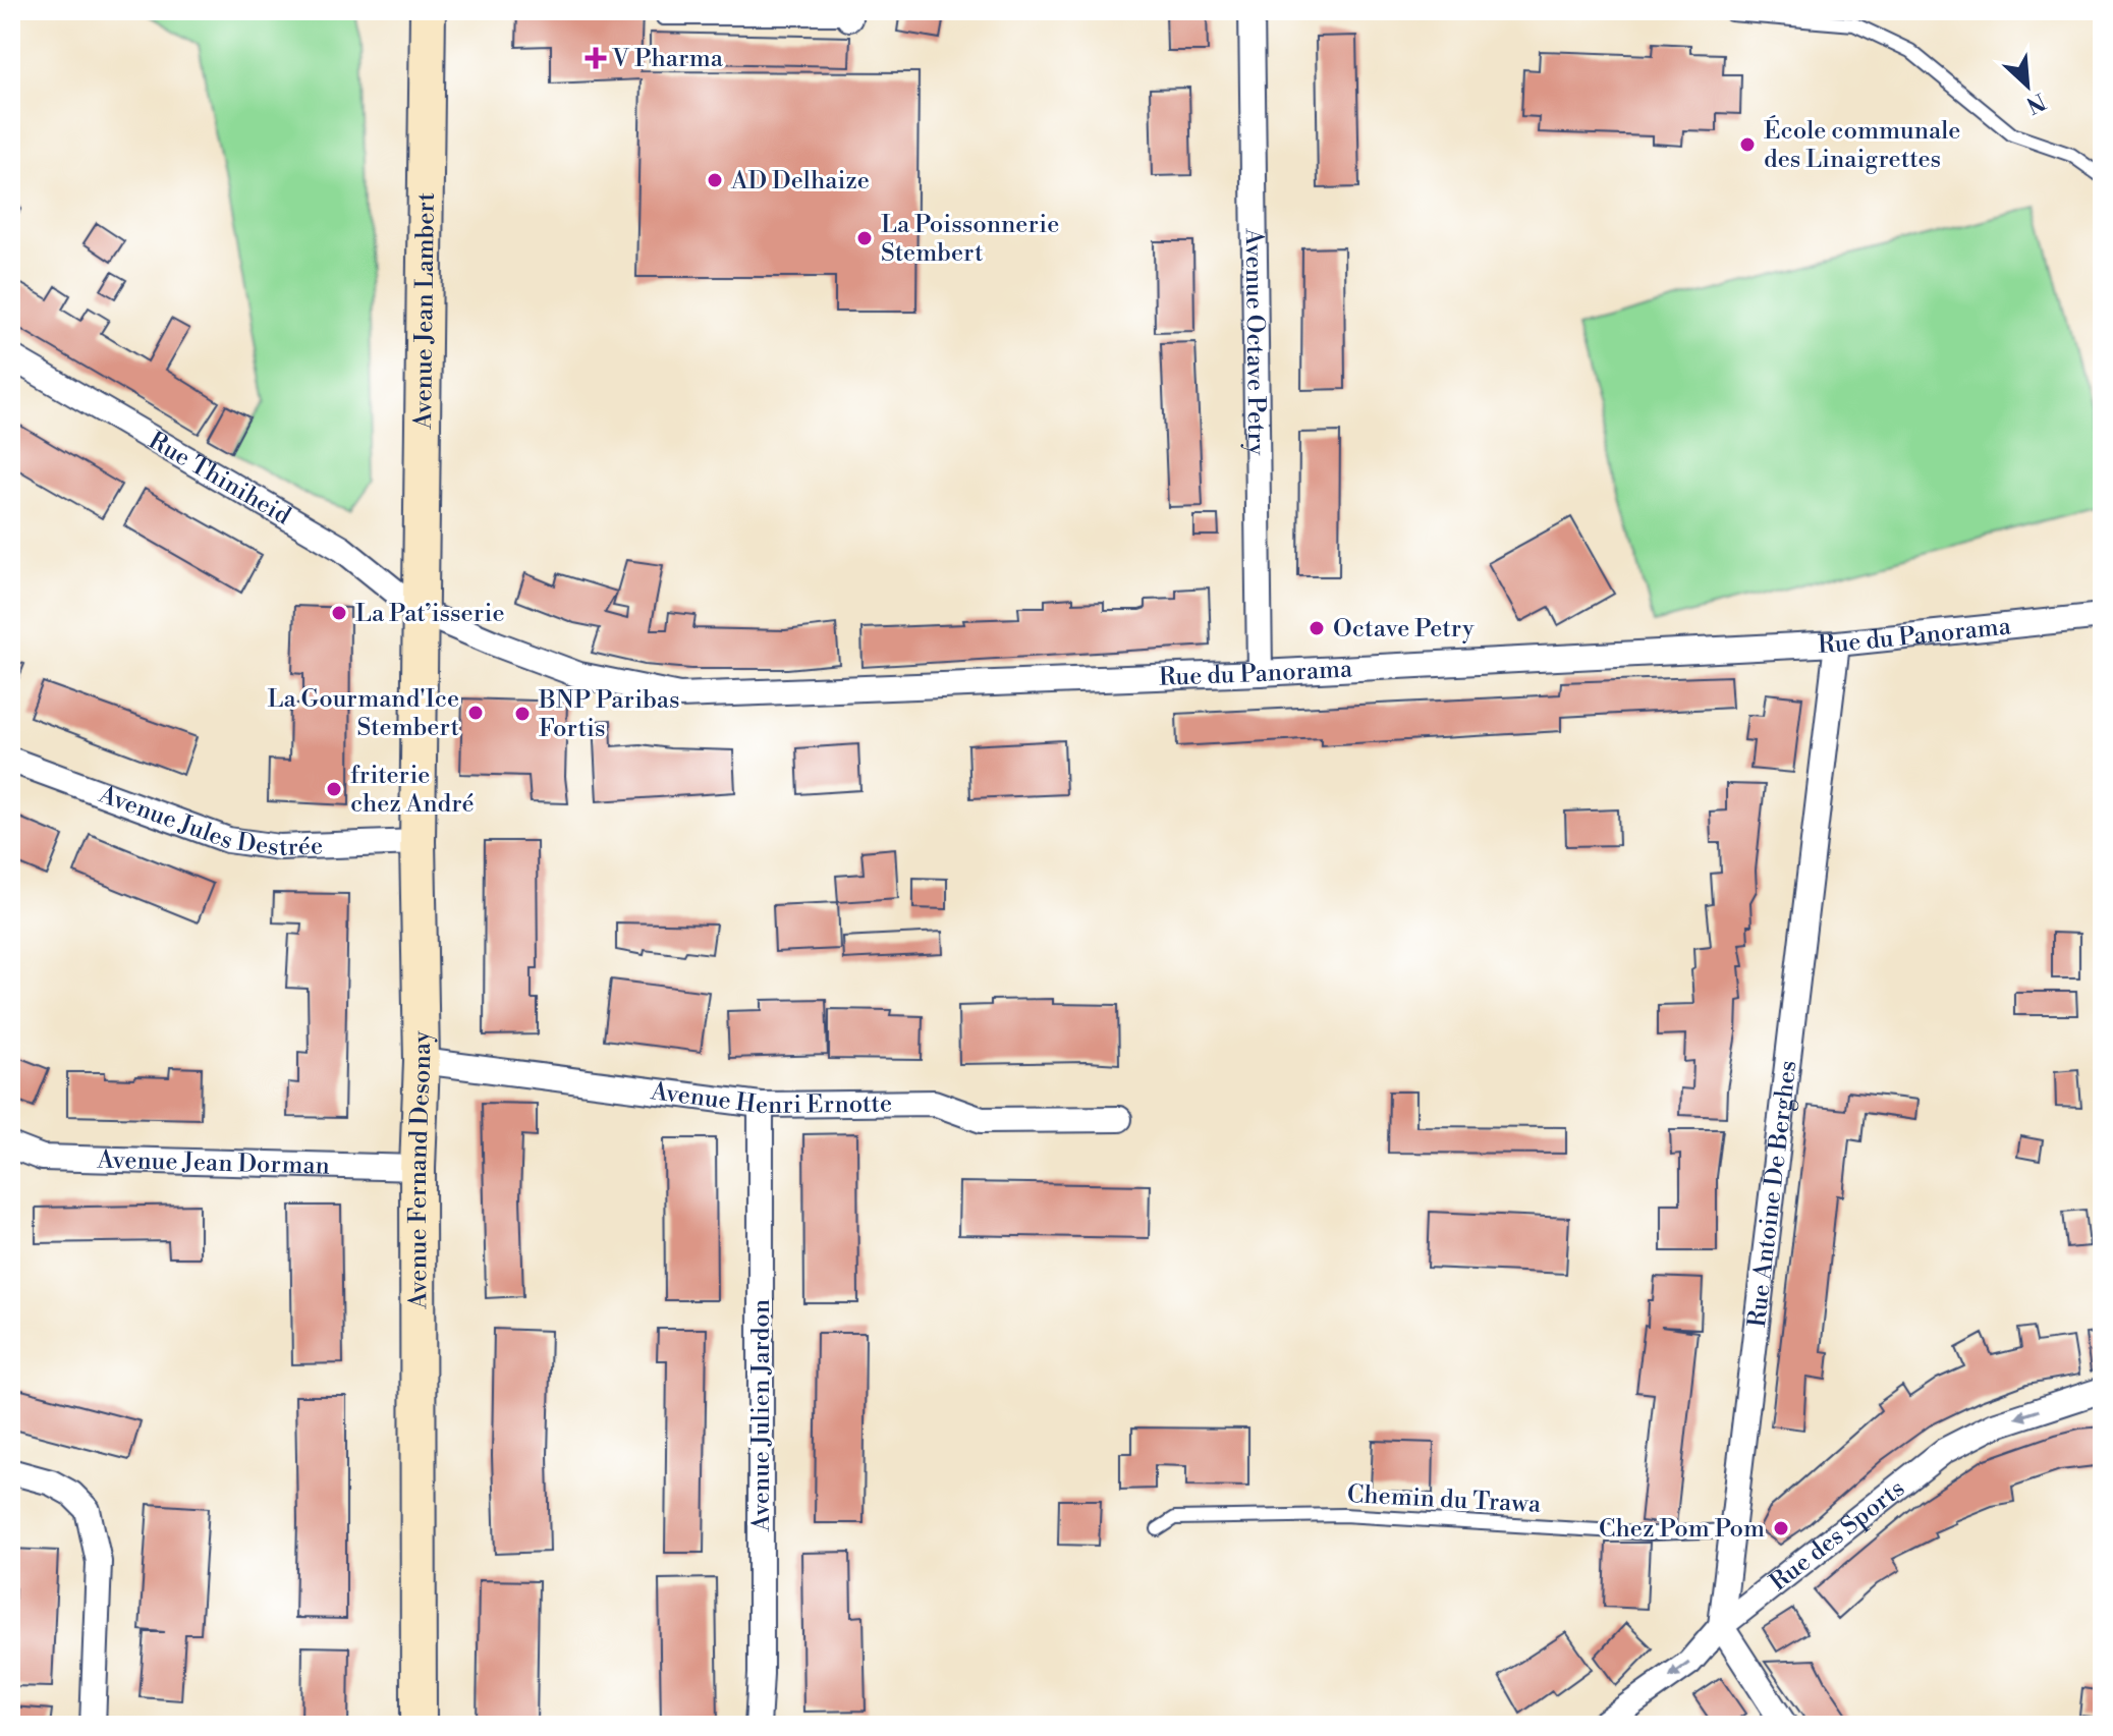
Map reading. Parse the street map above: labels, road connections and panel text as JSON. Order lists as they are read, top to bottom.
{
  "streets": {
    "main road": ["Avenue Jean Lambert", "Avenue Fernand Desonay"],
    "street": [
      "Avenue Octave Petry",
      "Rue Thiniheid",
      "Rue du Panorama",
      "Avenue Jules Destrée",
      "Avenue Henri Ernotte",
      "Avenue Jean Dorman",
      "Rue Antoine De Berghes",
      "Avenue Julien Jardon",
      "Rue des Sports"
    ],
    "lane": ["Chemin du Trawa"]
  },
  "crossings": [
    ["Avenue Jean Lambert", "Rue Thiniheid"],
    ["Avenue Jean Lambert", "Rue du Panorama"],
    ["Avenue Jean Lambert", "Avenue Fernand Desonay"],
    ["Avenue Octave Petry", "Rue du Panorama"],
    ["Rue Thiniheid", "Rue du Panorama"],
    ["Rue Thiniheid", "Avenue Fernand Desonay"],
    ["Rue du Panorama", "Avenue Fernand Desonay"],
    ["Rue du Panorama", "Rue Antoine De Berghes"],
    ["Avenue Jules Destrée", "Avenue Fernand Desonay"],
    ["Avenue Henri Ernotte", "Avenue Fernand Desonay"],
    ["Avenue Henri Ernotte", "Avenue Julien Jardon"],
    ["Avenue Jean Dorman", "Avenue Fernand Desonay"],
    ["Rue Antoine De Berghes", "Chemin du Trawa"],
    ["Rue Antoine De Berghes", "Rue des Sports"]
  ],
  "one_way": ["Rue des Sports"],
  "places": {
    "health": ["V Pharma"],
    "other": [
      "École communale des Linaigrettes",
      "AD Delhaize",
      "La Poissonnerie Stembert",
      "La Pat’isserie",
      "Octave Petry",
      "La Gourmand'Ice Stembert",
      "BNP Paribas Fortis",
      "friterie chez André",
      "Chez Pom Pom"
    ]
  },
  "north": "bottom right"
}
